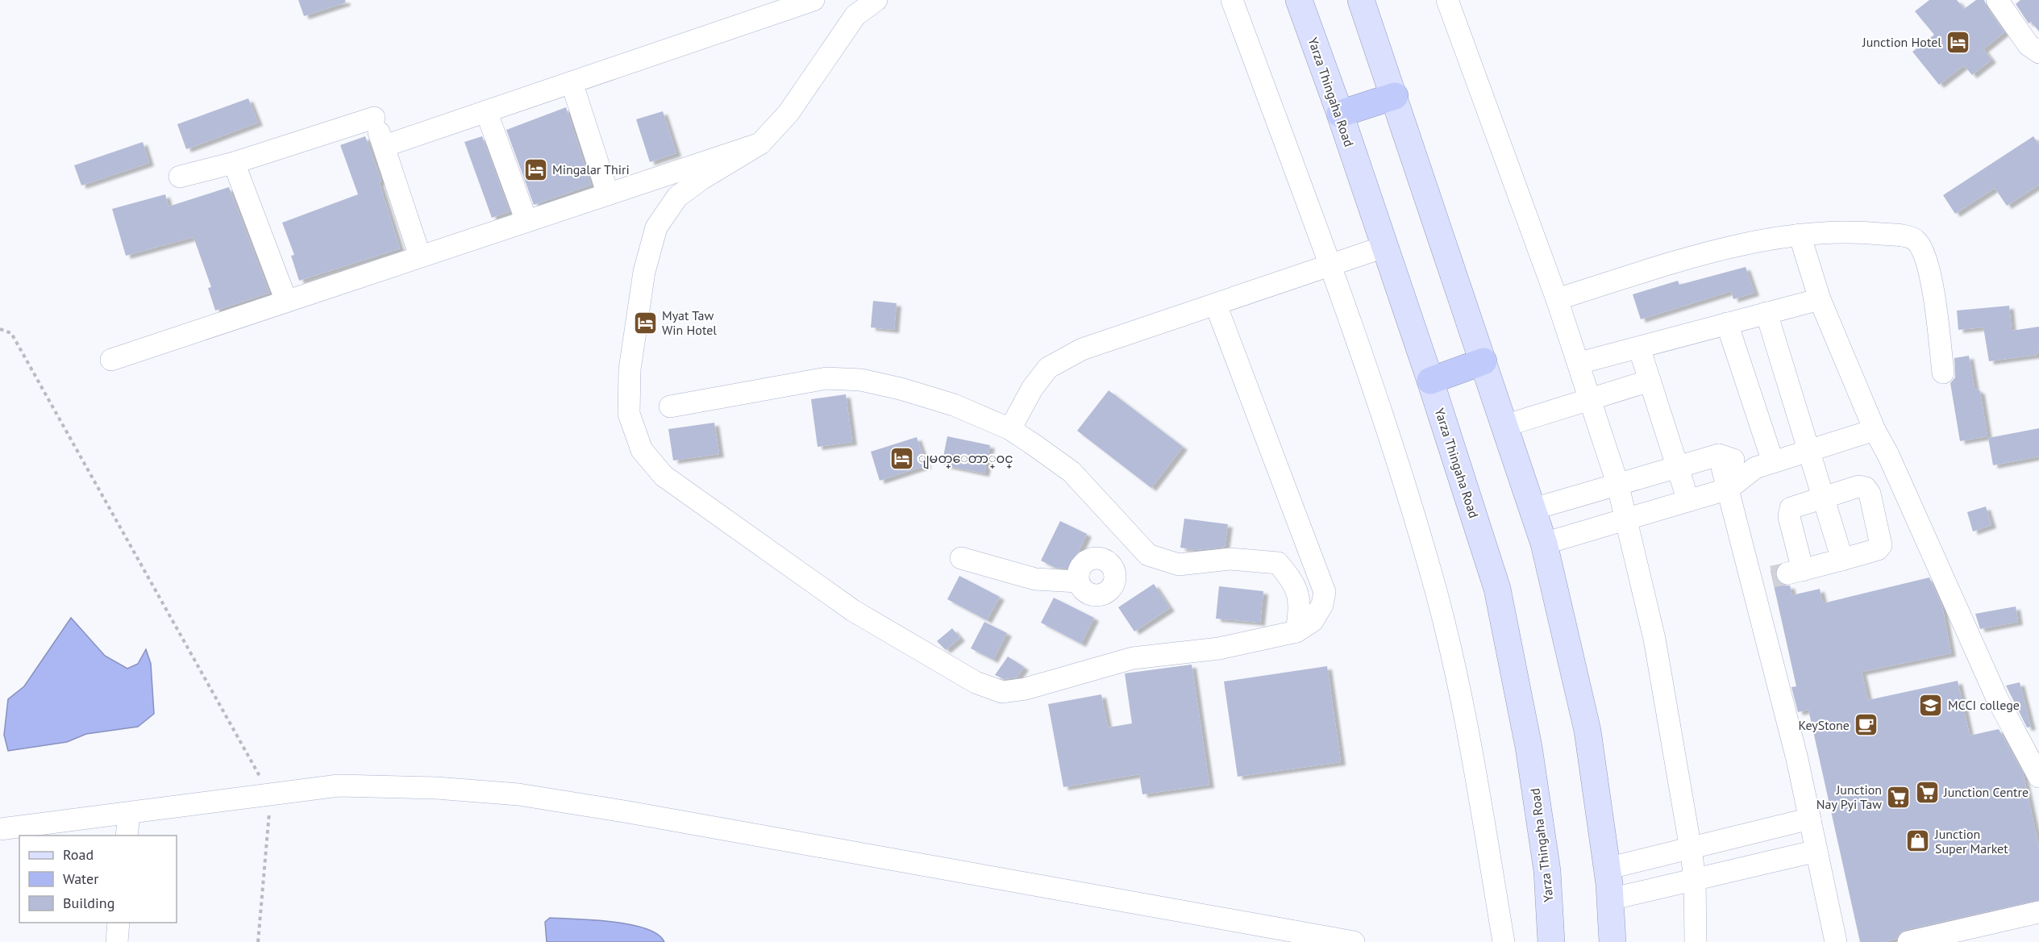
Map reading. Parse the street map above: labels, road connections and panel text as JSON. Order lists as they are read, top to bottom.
{
  "streets": {
    "main road": ["Yarza Thingaha Road"]
  },
  "places": {
    "hotel": [
      "Junction Hotel",
      "Mingalar Thiri",
      "Myat Taw Win Hotel",
      "ျမတ္ေတာ္ဝင္"
    ],
    "school or university": ["MCCI college"],
    "cafe": ["KeyStone"],
    "supermarket": ["Junction Centre", "Junction Nay Pyi Taw"],
    "shop": ["Junction Super Market"]
  },
  "legend": ["Road", "Water", "Building"]
}
